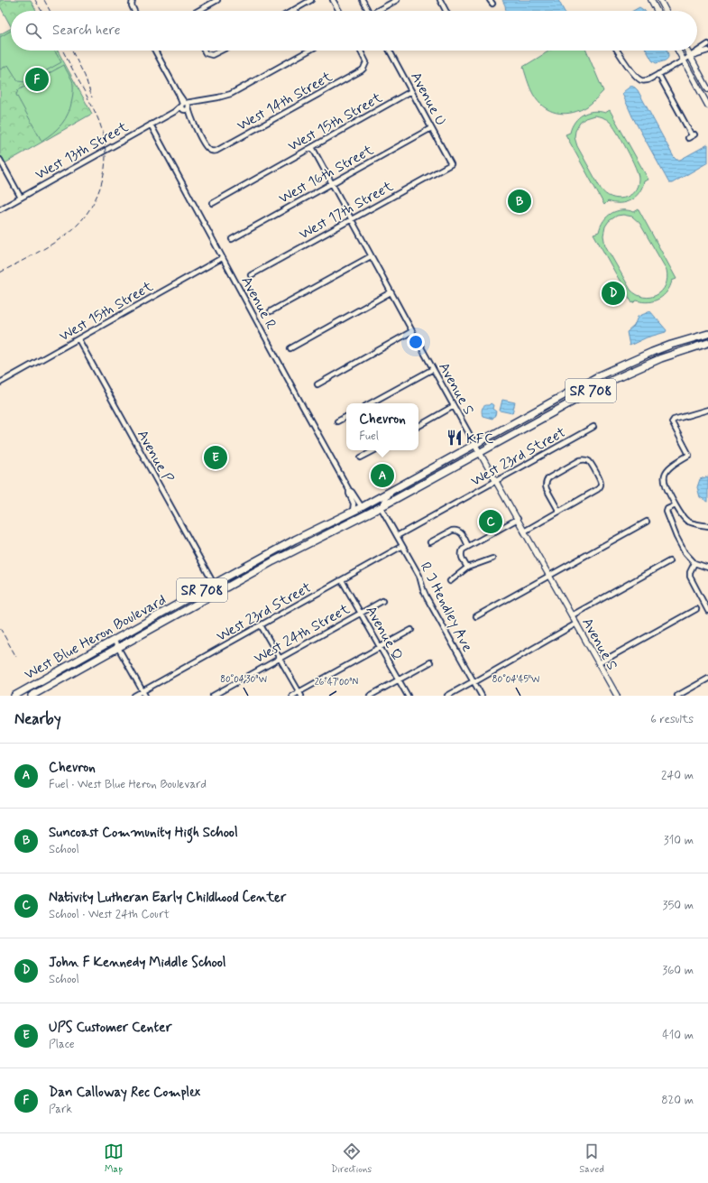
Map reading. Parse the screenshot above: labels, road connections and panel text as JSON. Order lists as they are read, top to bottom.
{
  "streets": {
    "main road": ["SR 708", "West Blue Heron Boulevard"],
    "street": [
      "Avenue U",
      "West 14th Street",
      "West 15th Street",
      "West 13th Street",
      "West 16th Street",
      "West 17th Street",
      "Avenue R",
      "Avenue S",
      "Avenue P",
      "West 23rd Street",
      "R J Hendley Ave",
      "West 24th Street",
      "Avenue Q"
    ]
  },
  "crossings": [
    ["Avenue U", "West 15th Street"],
    ["Avenue U", "West 16th Street"],
    ["Avenue U", "West 17th Street"],
    ["West 14th Street", "West 13th Street"],
    ["West 15th Street", "Avenue R"],
    ["West 15th Street", "Avenue S"],
    ["West 15th Street", "Avenue P"],
    ["West 13th Street", "Avenue R"],
    ["West 16th Street", "Avenue S"],
    ["West 17th Street", "Avenue S"],
    ["Avenue R", "West Blue Heron Boulevard"],
    ["Avenue S", "West 23rd Street"],
    ["Avenue S", "West Blue Heron Boulevard"],
    ["Avenue P", "West Blue Heron Boulevard"],
    ["West 23rd Street", "R J Hendley Ave"],
    ["West 23rd Street", "Avenue Q"],
    ["West 24th Street", "Avenue Q"]
  ],
  "places": {
    "restaurant": ["KFC"]
  },
  "page": {
    "search": "Search here",
    "pins": [
      "F",
      "B",
      "D",
      "E",
      "A",
      "C"
    ],
    "popup": ["Chevron", "Fuel"],
    "heading": ["Nearby", "6 results"],
    "list": [
      {
        "mark": "A",
        "name": "Chevron",
        "note": "Fuel · West Blue Heron Boulevard",
        "value": "240 m"
      },
      {
        "mark": "B",
        "name": "Suncoast Community High School",
        "note": "School",
        "value": "310 m"
      },
      {
        "mark": "C",
        "name": "Nativity Lutheran Early Childhood Center",
        "note": "School · West 24th Court",
        "value": "350 m"
      },
      {
        "mark": "D",
        "name": "John F Kennedy Middle School",
        "note": "School",
        "value": "360 m"
      },
      {
        "mark": "E",
        "name": "UPS Customer Center",
        "note": "Place",
        "value": "410 m"
      },
      {
        "mark": "F",
        "name": "Dan Calloway Rec Complex",
        "note": "Park",
        "value": "820 m"
      }
    ],
    "nav": ["Map", "Directions", "Saved"]
  },
  "coordinates": ["80°04'30\"W", "80°04'45\"W", "26°47'00\"N"]
}
